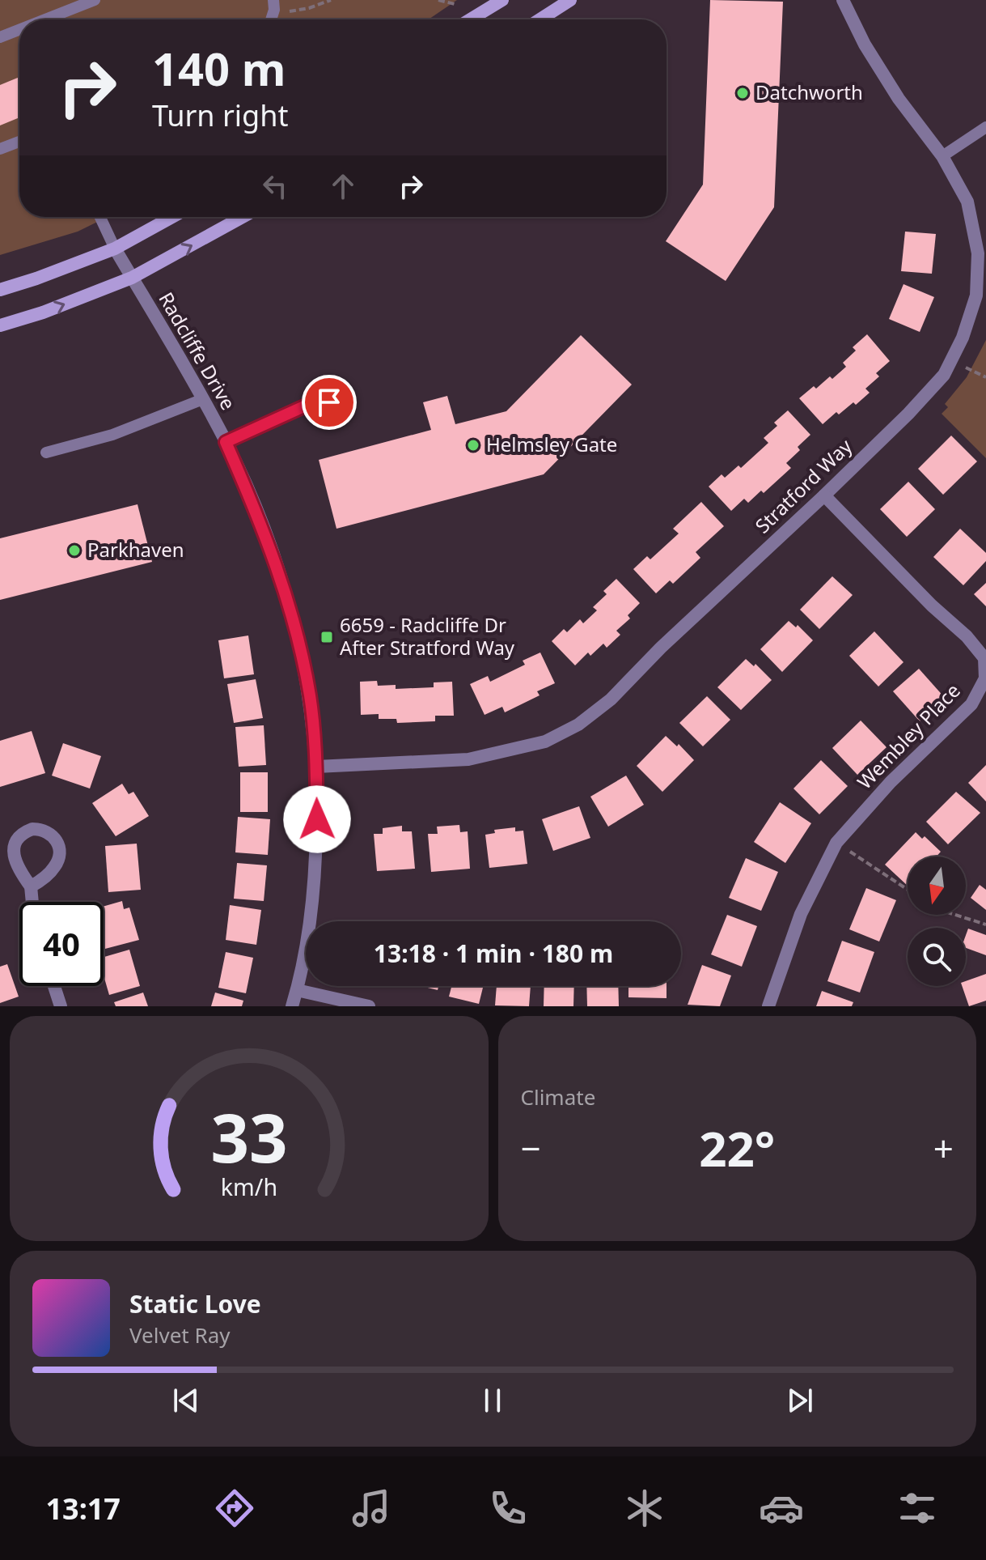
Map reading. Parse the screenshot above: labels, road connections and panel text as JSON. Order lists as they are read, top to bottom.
{
  "streets": {
    "street": ["Radcliffe Drive", "Stratford Way", "Wembley Place"]
  },
  "crossings": [
    ["Radcliffe Drive", "Stratford Way"],
    ["Stratford Way", "Wembley Place"]
  ],
  "places": {
    "other": ["Datchworth", "Helmsley Gate", "Parkhaven"],
    "transit": ["6659 - Radcliffe Dr After Stratford Way"]
  },
  "north": "bottom",
  "page": {
    "turn": ["140 m", "Turn right"],
    "limit": "40",
    "trip": "13:18 · 1 min · 180 m",
    "tile": "Climate",
    "heat": ["−", "22°", "+"],
    "song": ["Static Love", "Velvet Ray"],
    "tabs": "13:17",
    "gauge": ["33", "km/h"]
  }
}
